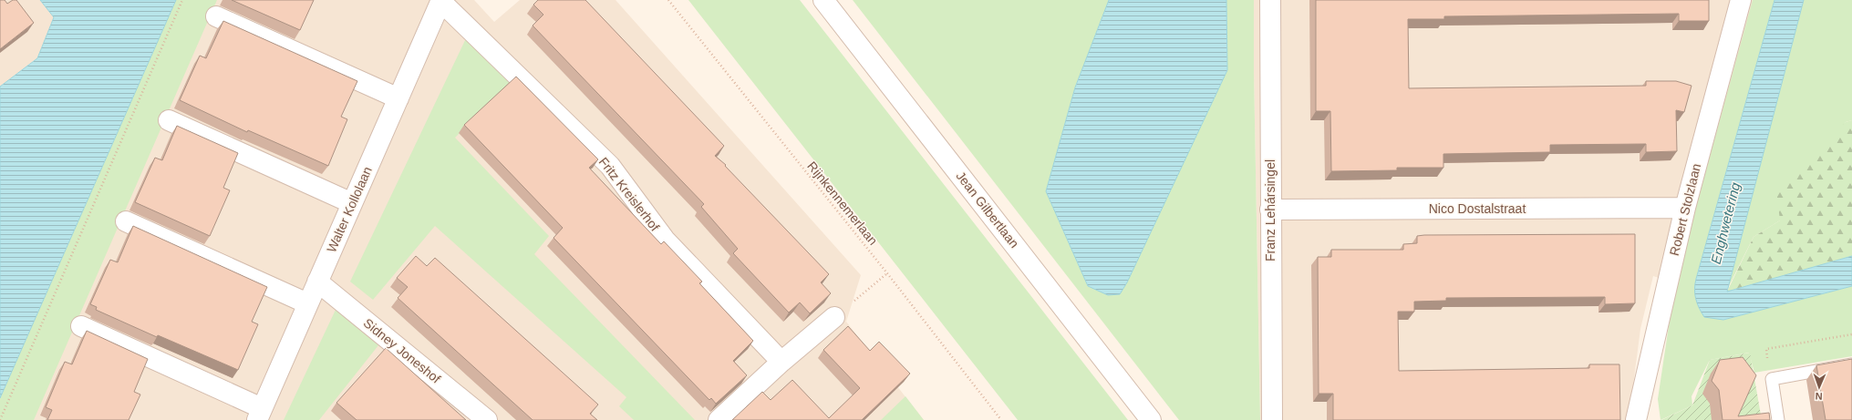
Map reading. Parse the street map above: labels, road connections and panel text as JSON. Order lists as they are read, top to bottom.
{
  "streets": {
    "street": [
      "Fritz Kreislerhof",
      "Nico Dostalstraat",
      "Walter Kollolaan",
      "Jean Gilbertlaan",
      "Robert Stolzlaan",
      "Franz Lehársingel",
      "Sidney Joneshof"
    ],
    "path": ["Rijnkennemerlaan"]
  },
  "crossings": [
    ["Fritz Kreislerhof", "Walter Kollolaan"],
    ["Nico Dostalstraat", "Robert Stolzlaan"],
    ["Nico Dostalstraat", "Franz Lehársingel"],
    ["Walter Kollolaan", "Sidney Joneshof"]
  ],
  "water": ["Enghwetering"],
  "north": "bottom"
}
